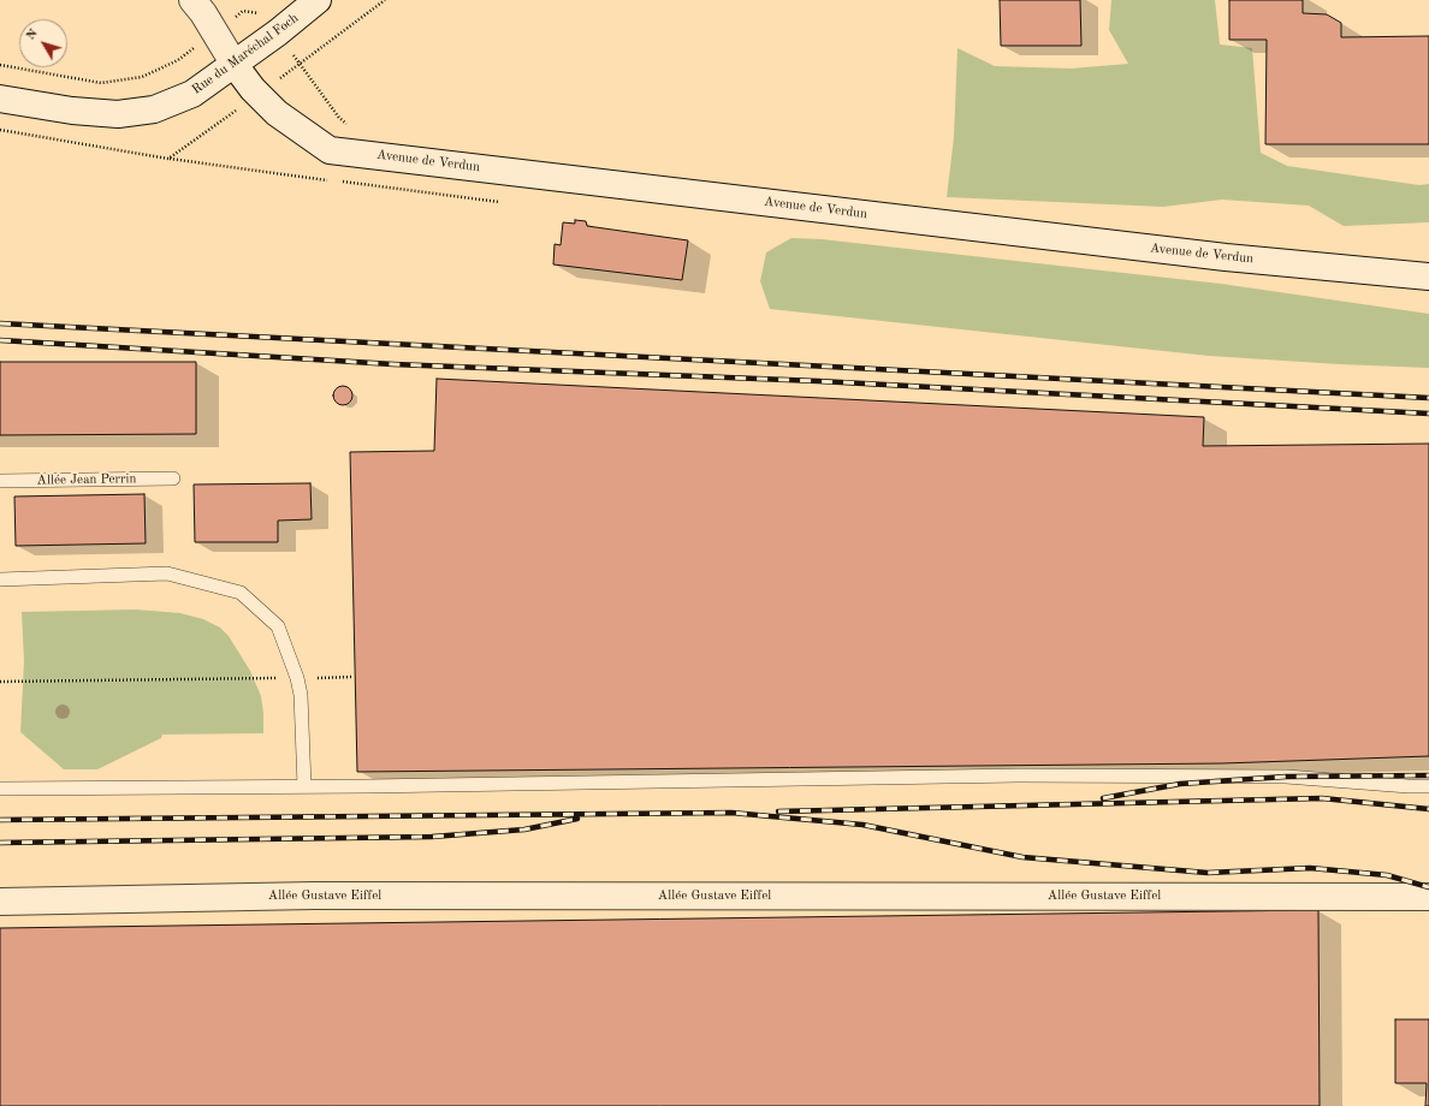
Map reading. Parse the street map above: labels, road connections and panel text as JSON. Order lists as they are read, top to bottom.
{
  "streets": {
    "main road": ["Rue du Maréchal Foch", "Avenue de Verdun", "Allée Gustave Eiffel"],
    "lane": ["Allée Jean Perrin"]
  },
  "crossings": [
    ["Rue du Maréchal Foch", "Avenue de Verdun"]
  ],
  "north": "top left"
}
